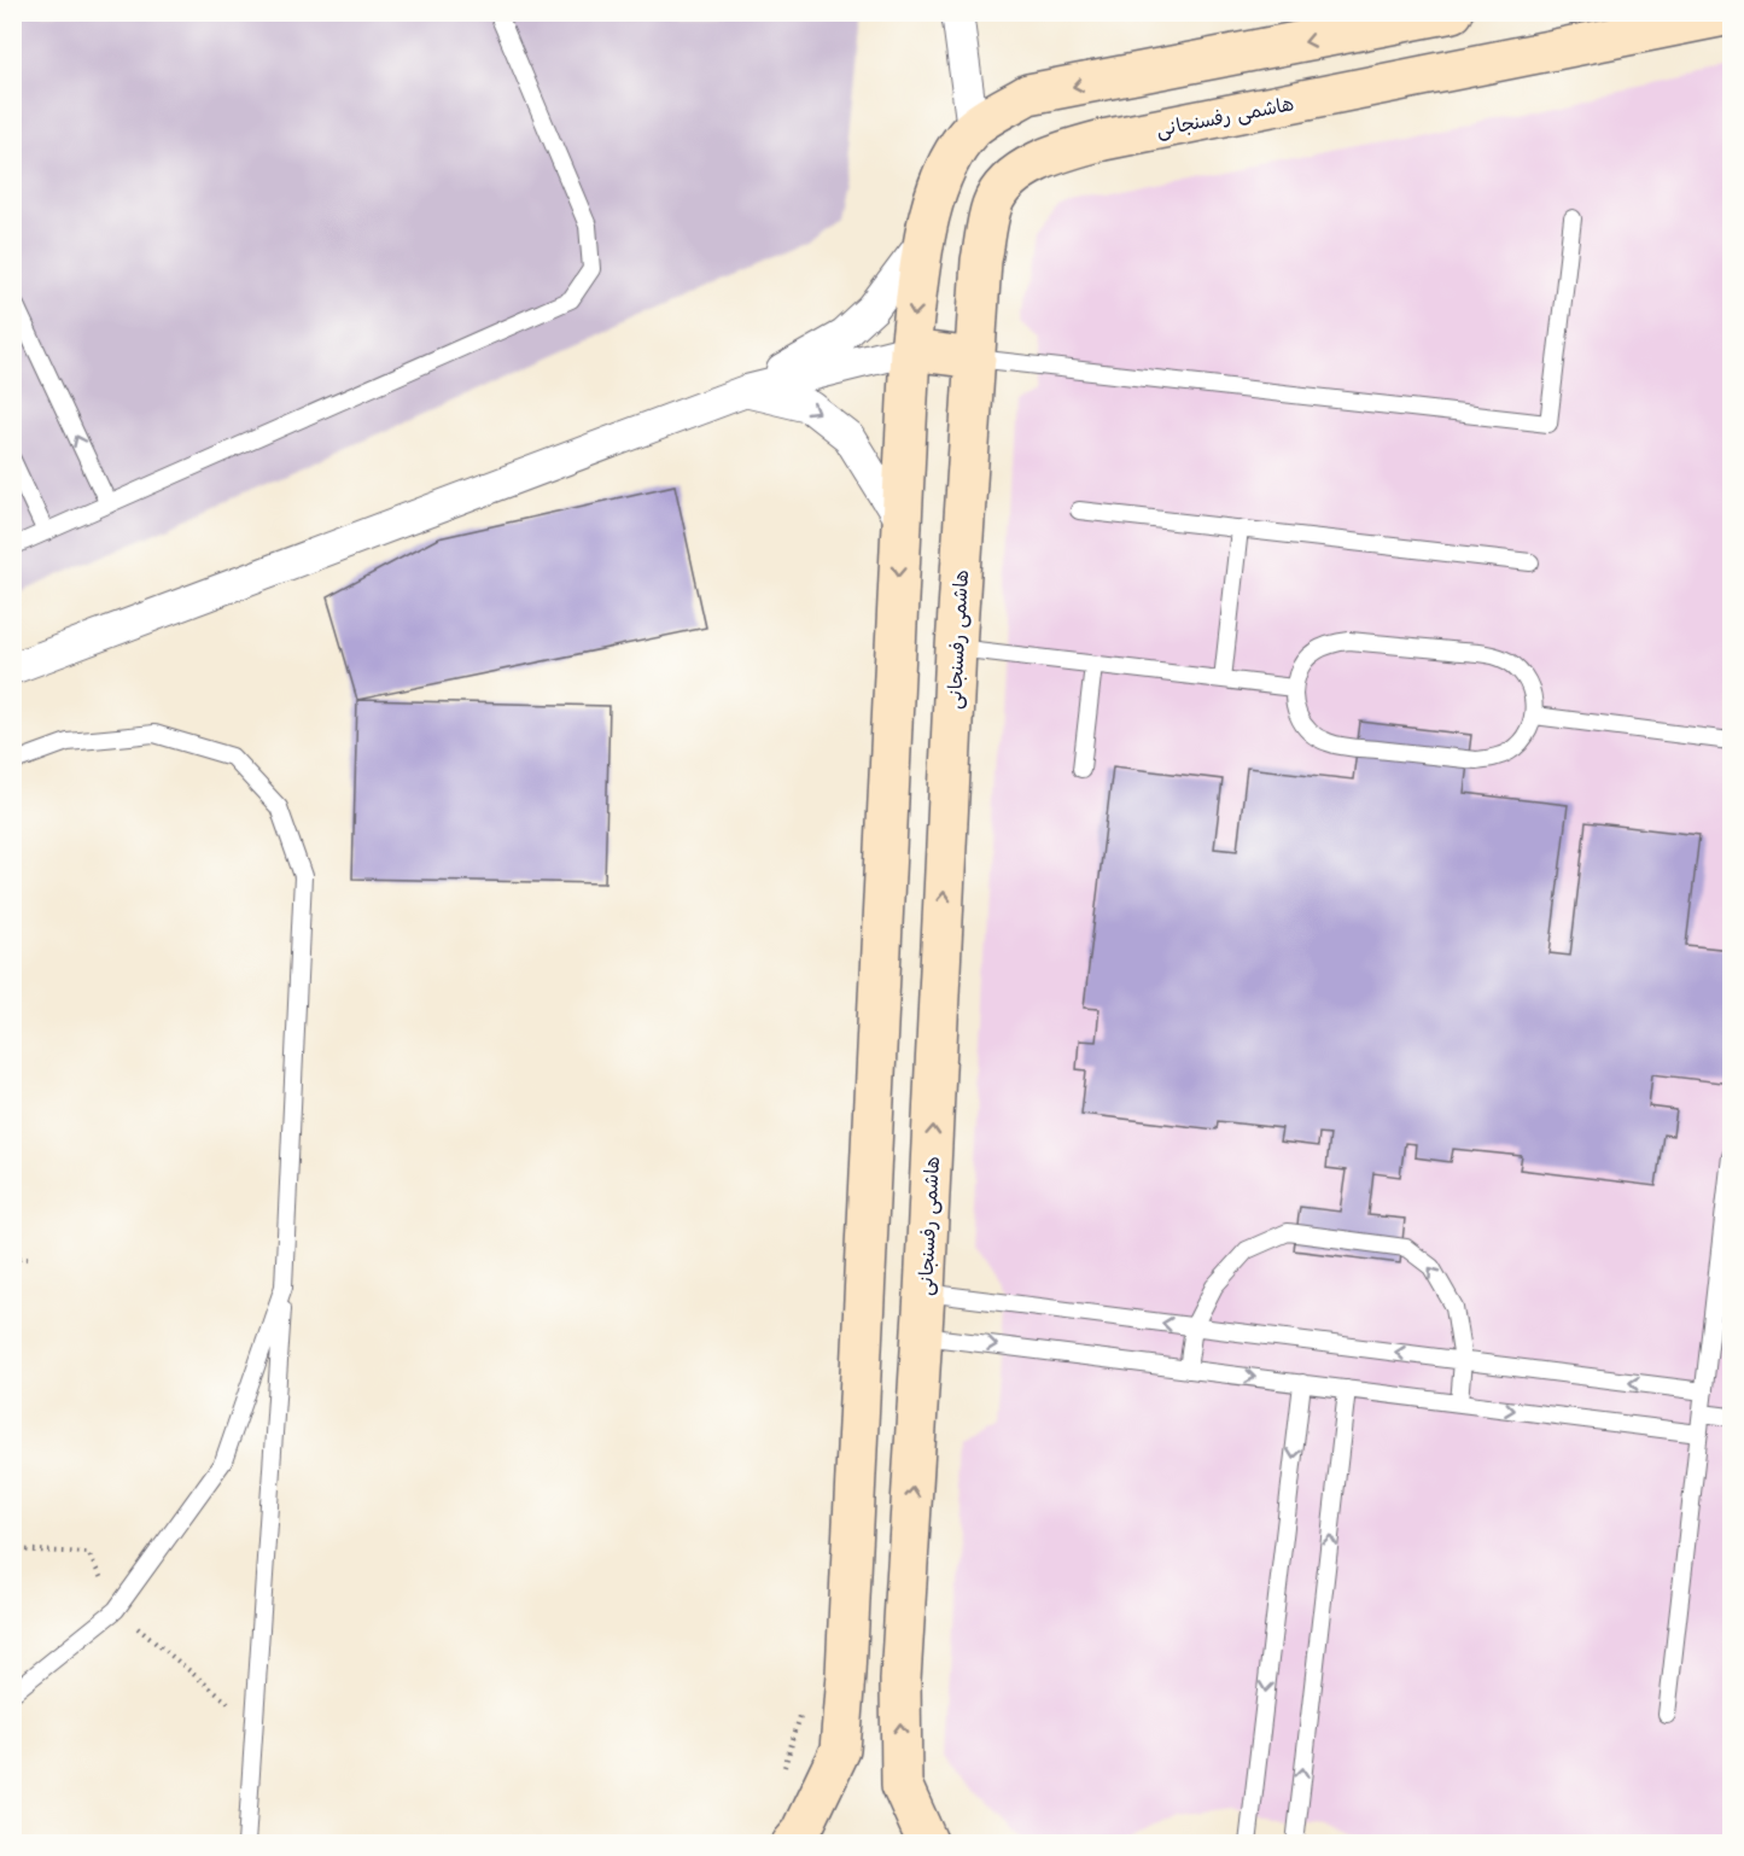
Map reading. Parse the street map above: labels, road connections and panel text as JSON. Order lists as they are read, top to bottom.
{
  "streets": {
    "main road": ["هاشمی رفسنجانی"]
  }
}
